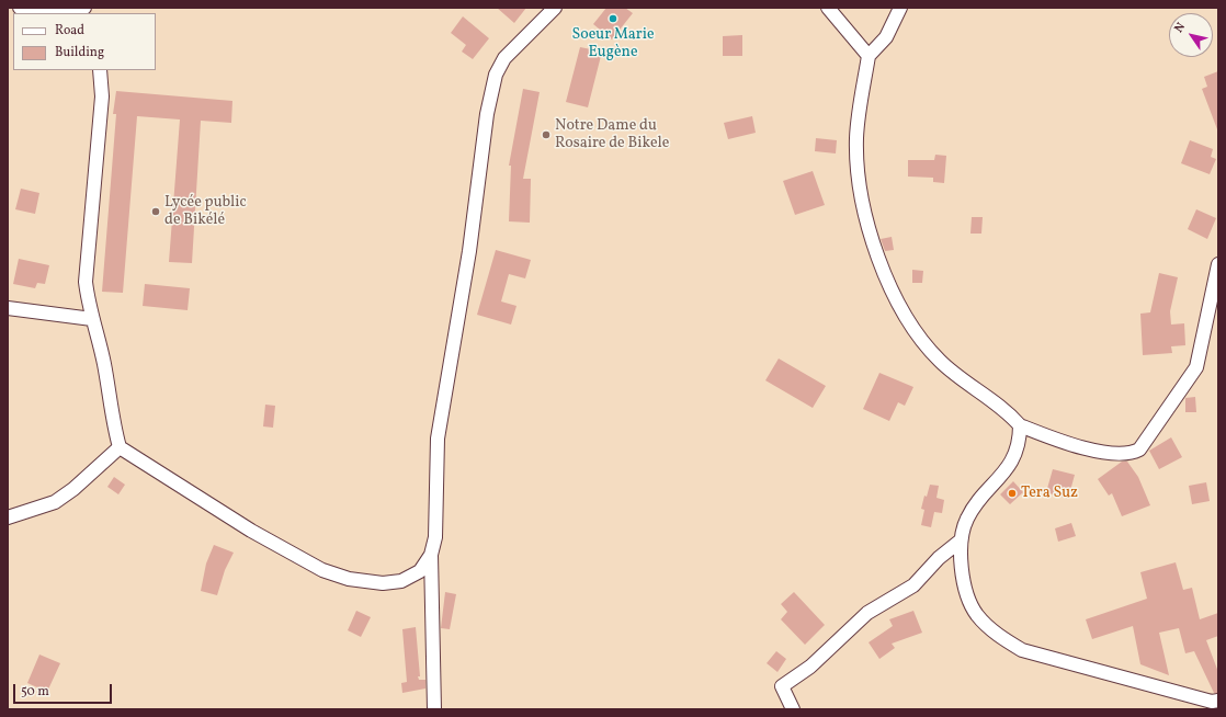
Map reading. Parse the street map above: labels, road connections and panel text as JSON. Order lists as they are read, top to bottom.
{
  "places": [
    "Soeur Marie Eugène",
    "Notre Dame du Rosaire de Bikele",
    "Lycée public de Bikélé",
    "Tera Suz"
  ],
  "legend": ["Road", "Building"],
  "scale_bar": "50 m",
  "north": "top left"
}
